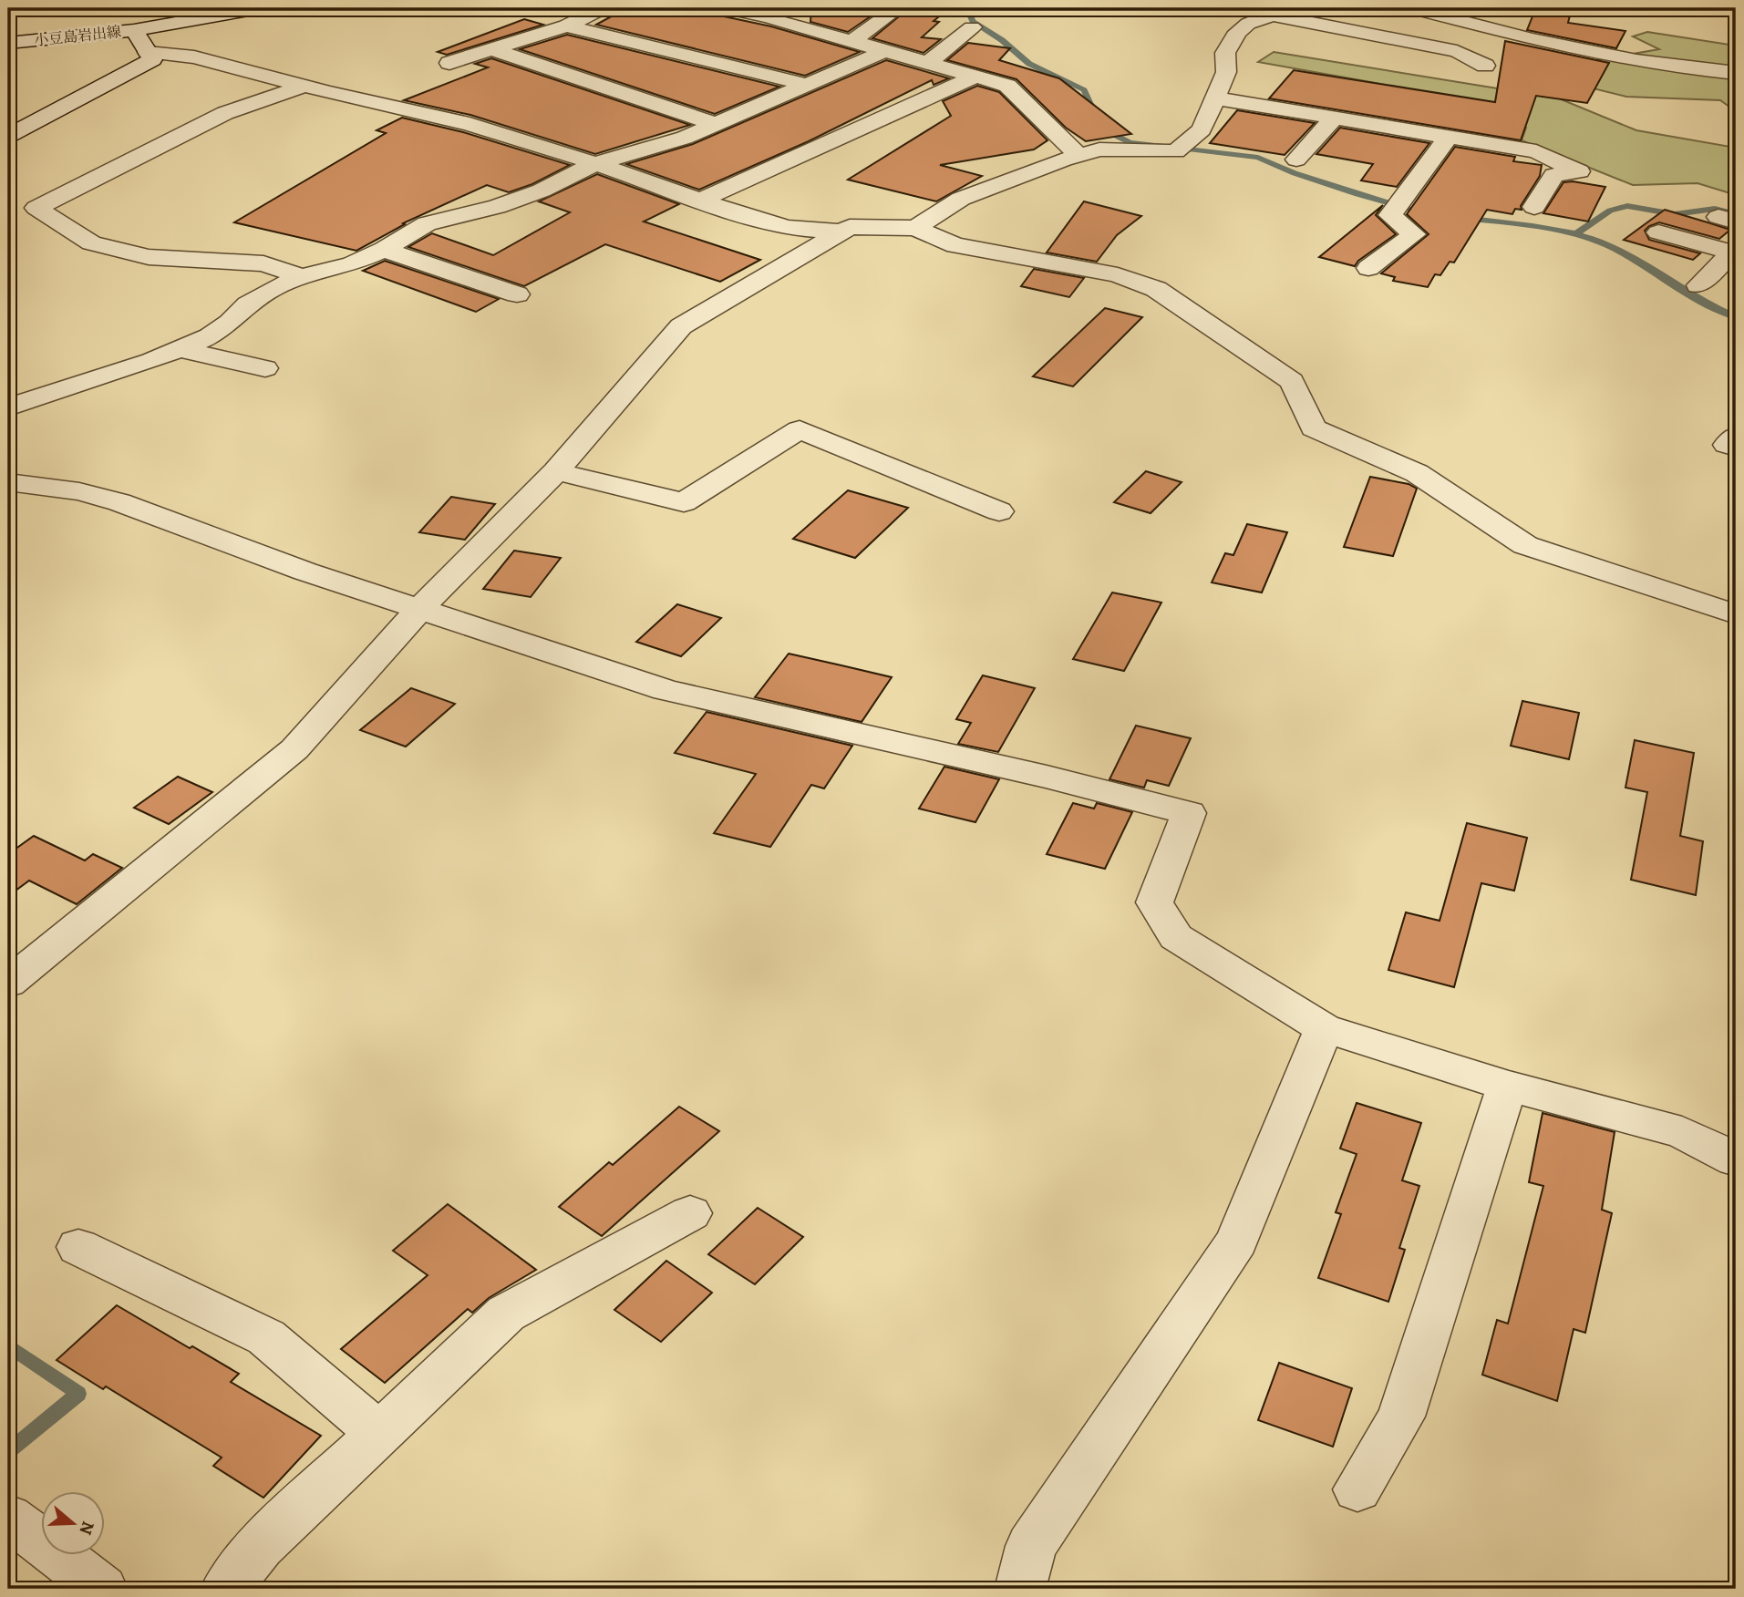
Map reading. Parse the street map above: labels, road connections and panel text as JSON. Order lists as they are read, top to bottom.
{
  "streets": {
    "street": ["小豆島岩出線"]
  },
  "north": "right"
}
